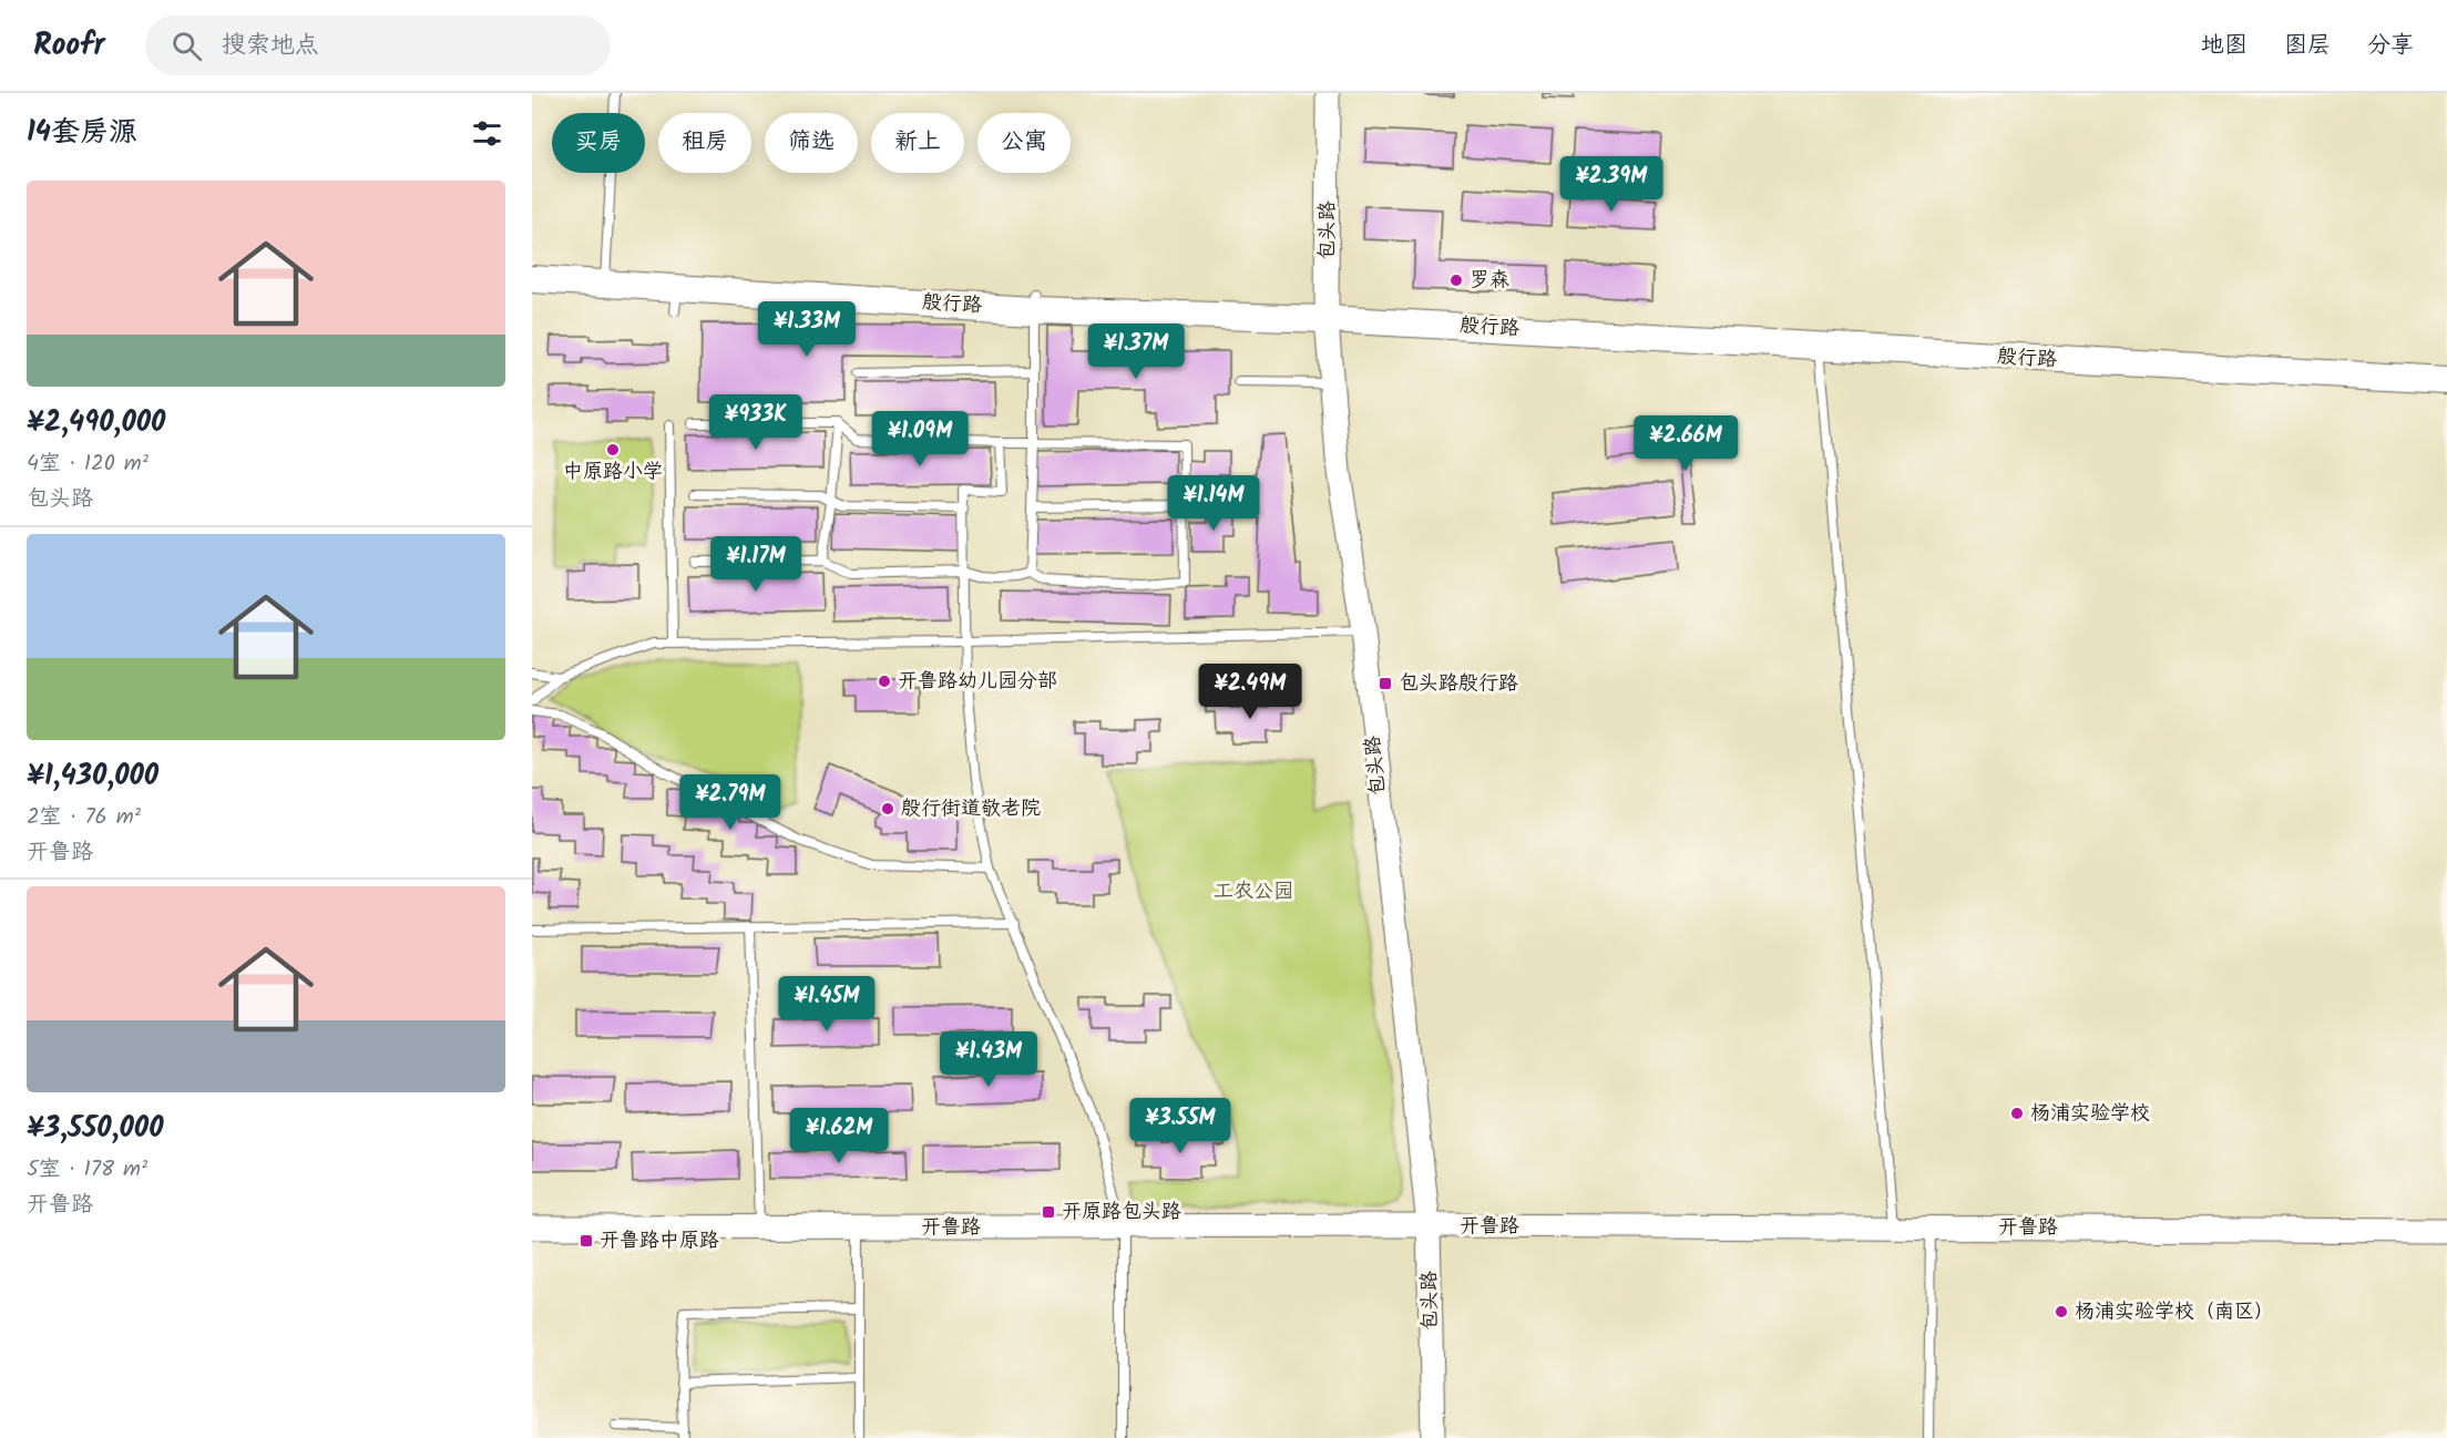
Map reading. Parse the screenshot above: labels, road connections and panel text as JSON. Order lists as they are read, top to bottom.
{
  "streets": {
    "main road": ["殷行路"],
    "street": ["包头路", "开鲁路"]
  },
  "crossings": [
    ["包头路", "殷行路"],
    ["包头路", "开鲁路"]
  ],
  "parks": ["工农公园"],
  "places": {
    "other": [
      "罗森",
      "中原路小学",
      "开鲁路幼儿园分部",
      "殷行街道敬老院",
      "杨浦实验学校",
      "杨浦实验学校（南区）"
    ],
    "transit": ["包头路殷行路", "开原路包头路", "开鲁路中原路"]
  },
  "page": {
    "header": "Roofr",
    "search": "搜索地点",
    "nav": ["地图", "图层", "分享"],
    "heading": "14套房源",
    "chip": [
      "买房",
      "租房",
      "筛选",
      "新上",
      "公寓"
    ],
    "price": [
      "¥2.39M",
      "¥1.33M",
      "¥1.37M",
      "¥933K",
      "¥1.09M",
      "¥2.66M",
      "¥1.14M",
      "¥1.17M",
      "¥2.49M",
      "¥2.79M",
      "¥1.45M",
      "¥1.43M",
      "¥3.55M",
      "¥1.62M"
    ],
    "list": [
      {
        "name": "¥2,490,000",
        "note": "4室 · 120 m² · 包头路"
      },
      {
        "name": "¥1,430,000",
        "note": "2室 · 76 m² · 开鲁路"
      },
      {
        "name": "¥3,550,000",
        "note": "5室 · 178 m² · 开鲁路"
      }
    ]
  }
}
